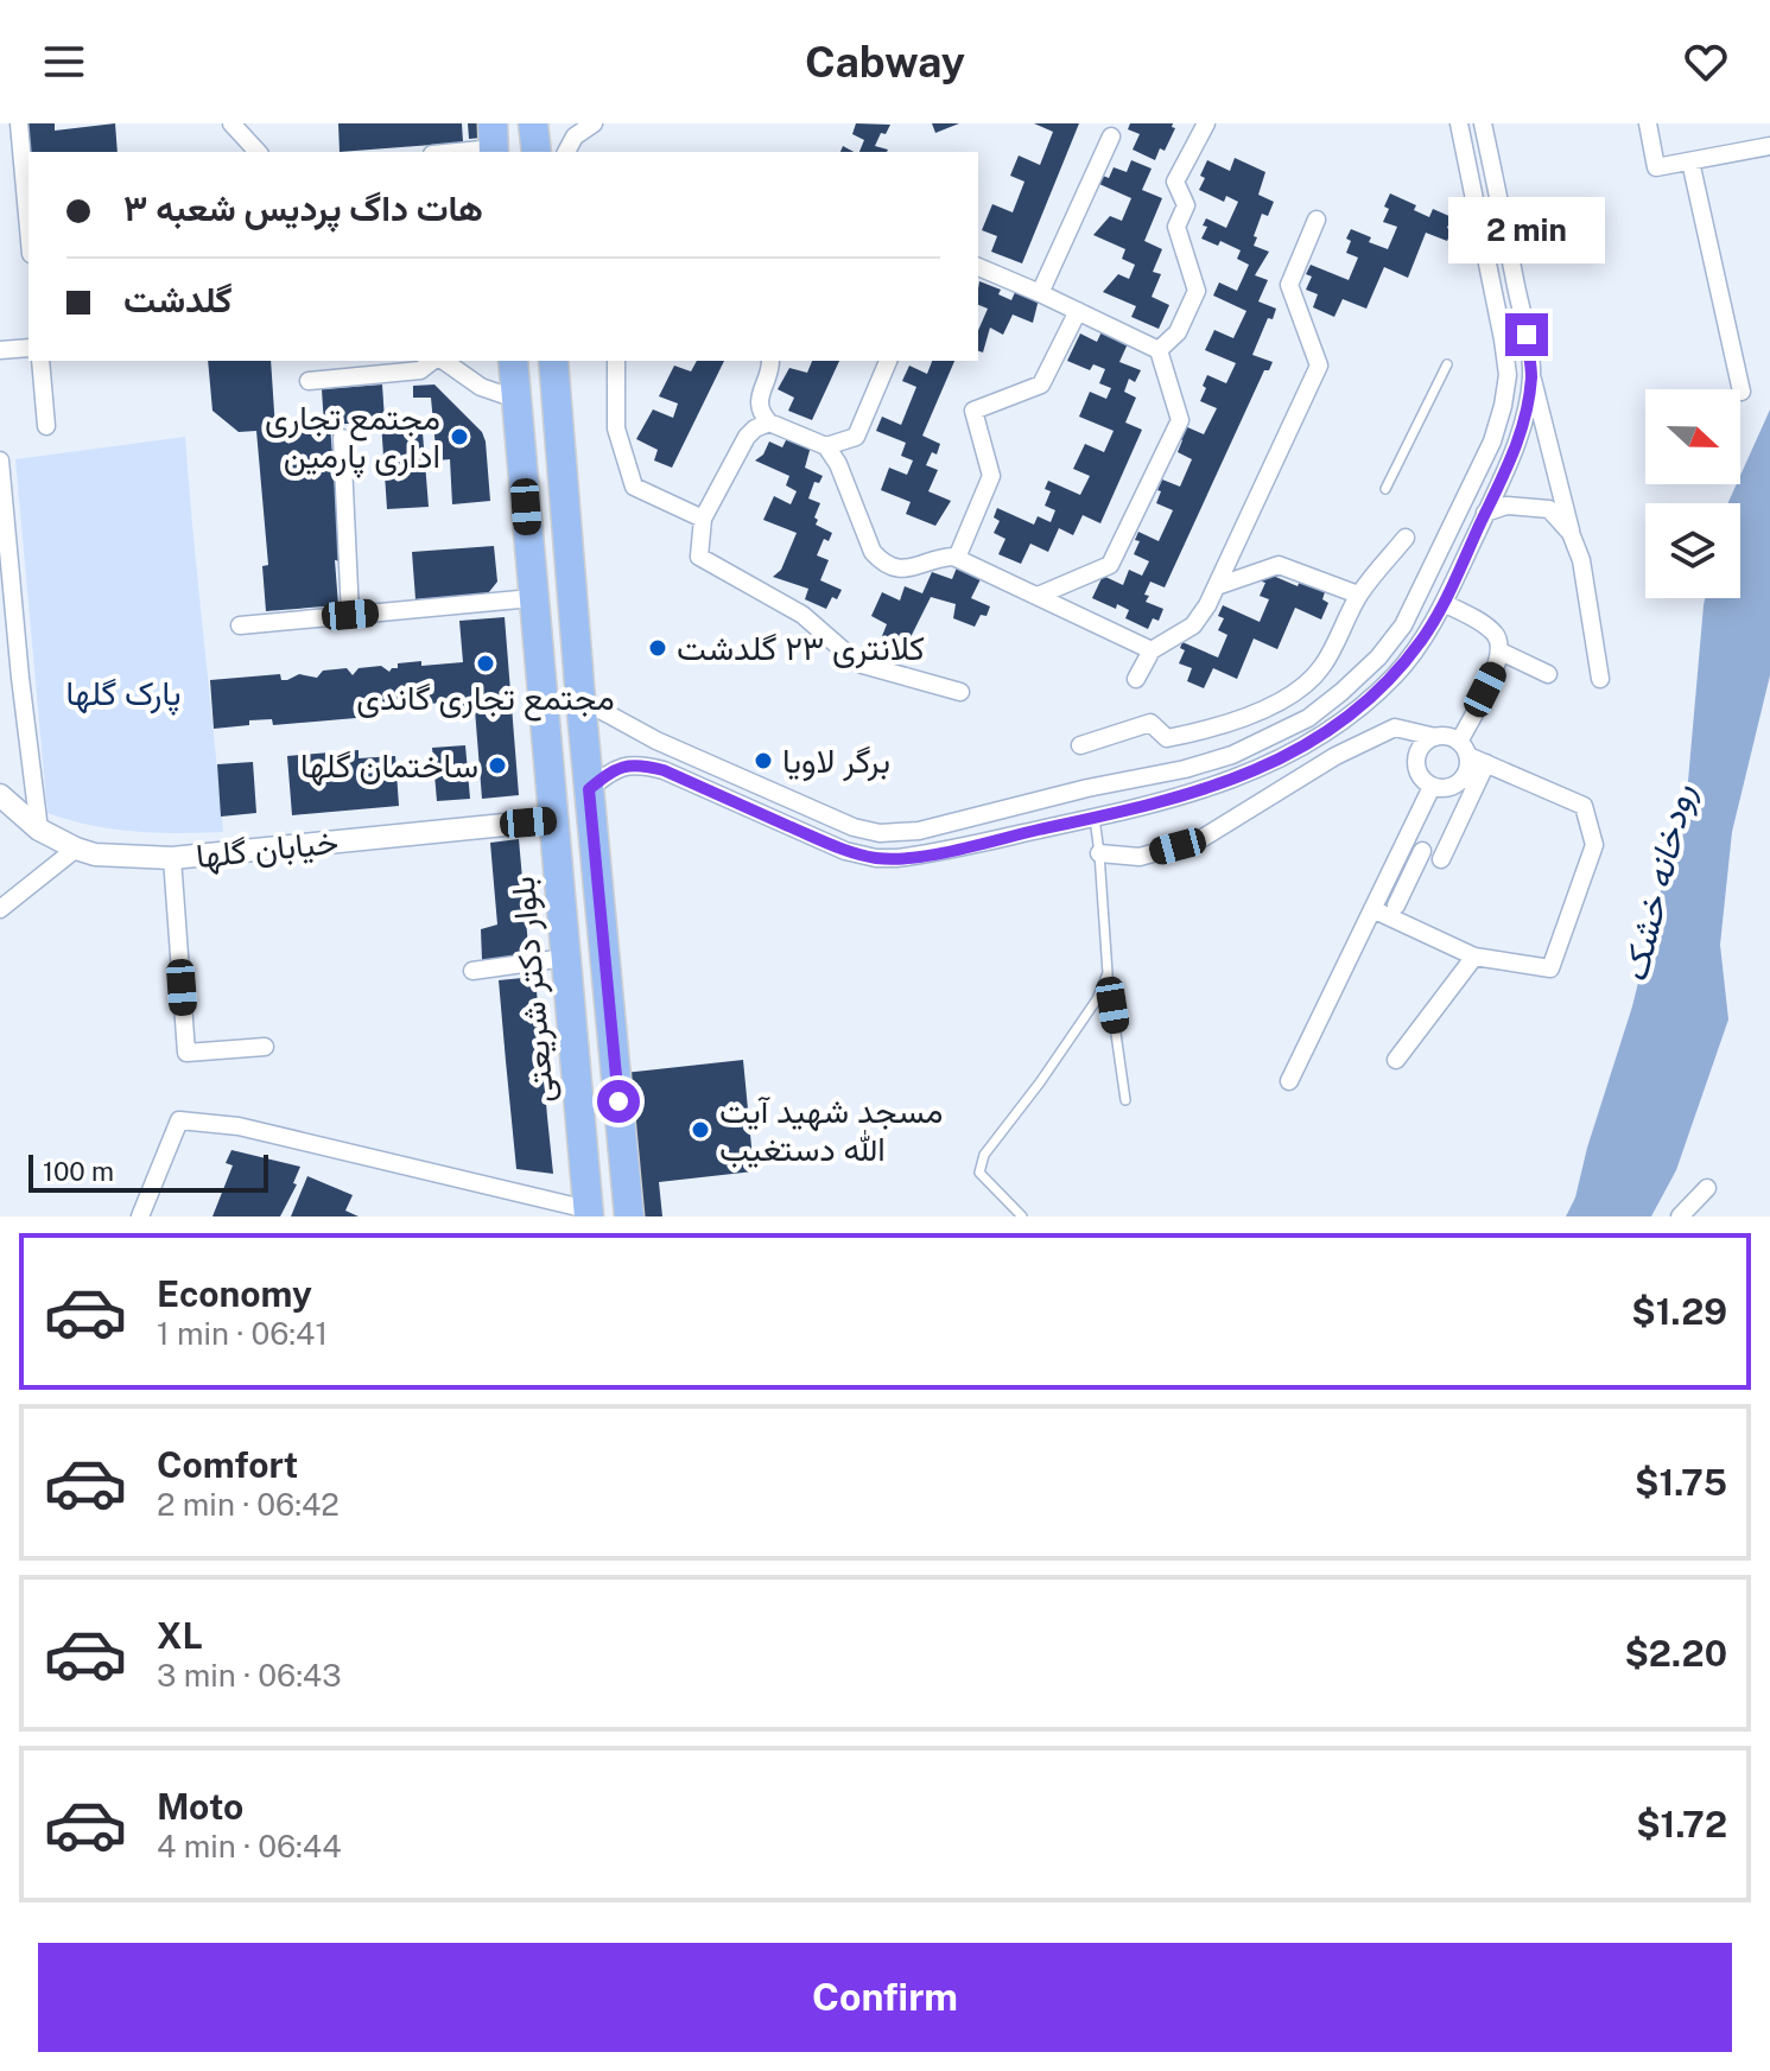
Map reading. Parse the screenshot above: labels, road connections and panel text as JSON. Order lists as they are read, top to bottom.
{
  "streets": {
    "main road": ["بلوار دکتر شریعتی"],
    "street": ["خیابان گلها"]
  },
  "crossings": [
    ["خیابان گلها", "بلوار دکتر شریعتی"]
  ],
  "water": ["رودخانه خشک"],
  "parks": ["پارک گلها"],
  "places": [
    "مجتمع تجاری اداری پارمین",
    "کلانتری ۲۳ گلدشت",
    "مجتمع تجاری گاندی",
    "برگر لاویا",
    "ساختمان گلها",
    "مسجد شهید آیت الله دستغیب"
  ],
  "scale_bar": "100 m",
  "north": "right",
  "page": {
    "header": "Cabway",
    "banner": ["هات داگ پردیس شعبه ۳", "گلدشت"],
    "bubble": "2 min",
    "scale": "100 m",
    "list": [
      {
        "name": "Economy",
        "note": "1 min · 06:41",
        "value": "$1.29"
      },
      {
        "name": "Comfort",
        "note": "2 min · 06:42",
        "value": "$1.75"
      },
      {
        "name": "XL",
        "note": "3 min · 06:43",
        "value": "$2.20"
      },
      {
        "name": "Moto",
        "note": "4 min · 06:44",
        "value": "$1.72"
      }
    ],
    "buttons": "Confirm"
  }
}
